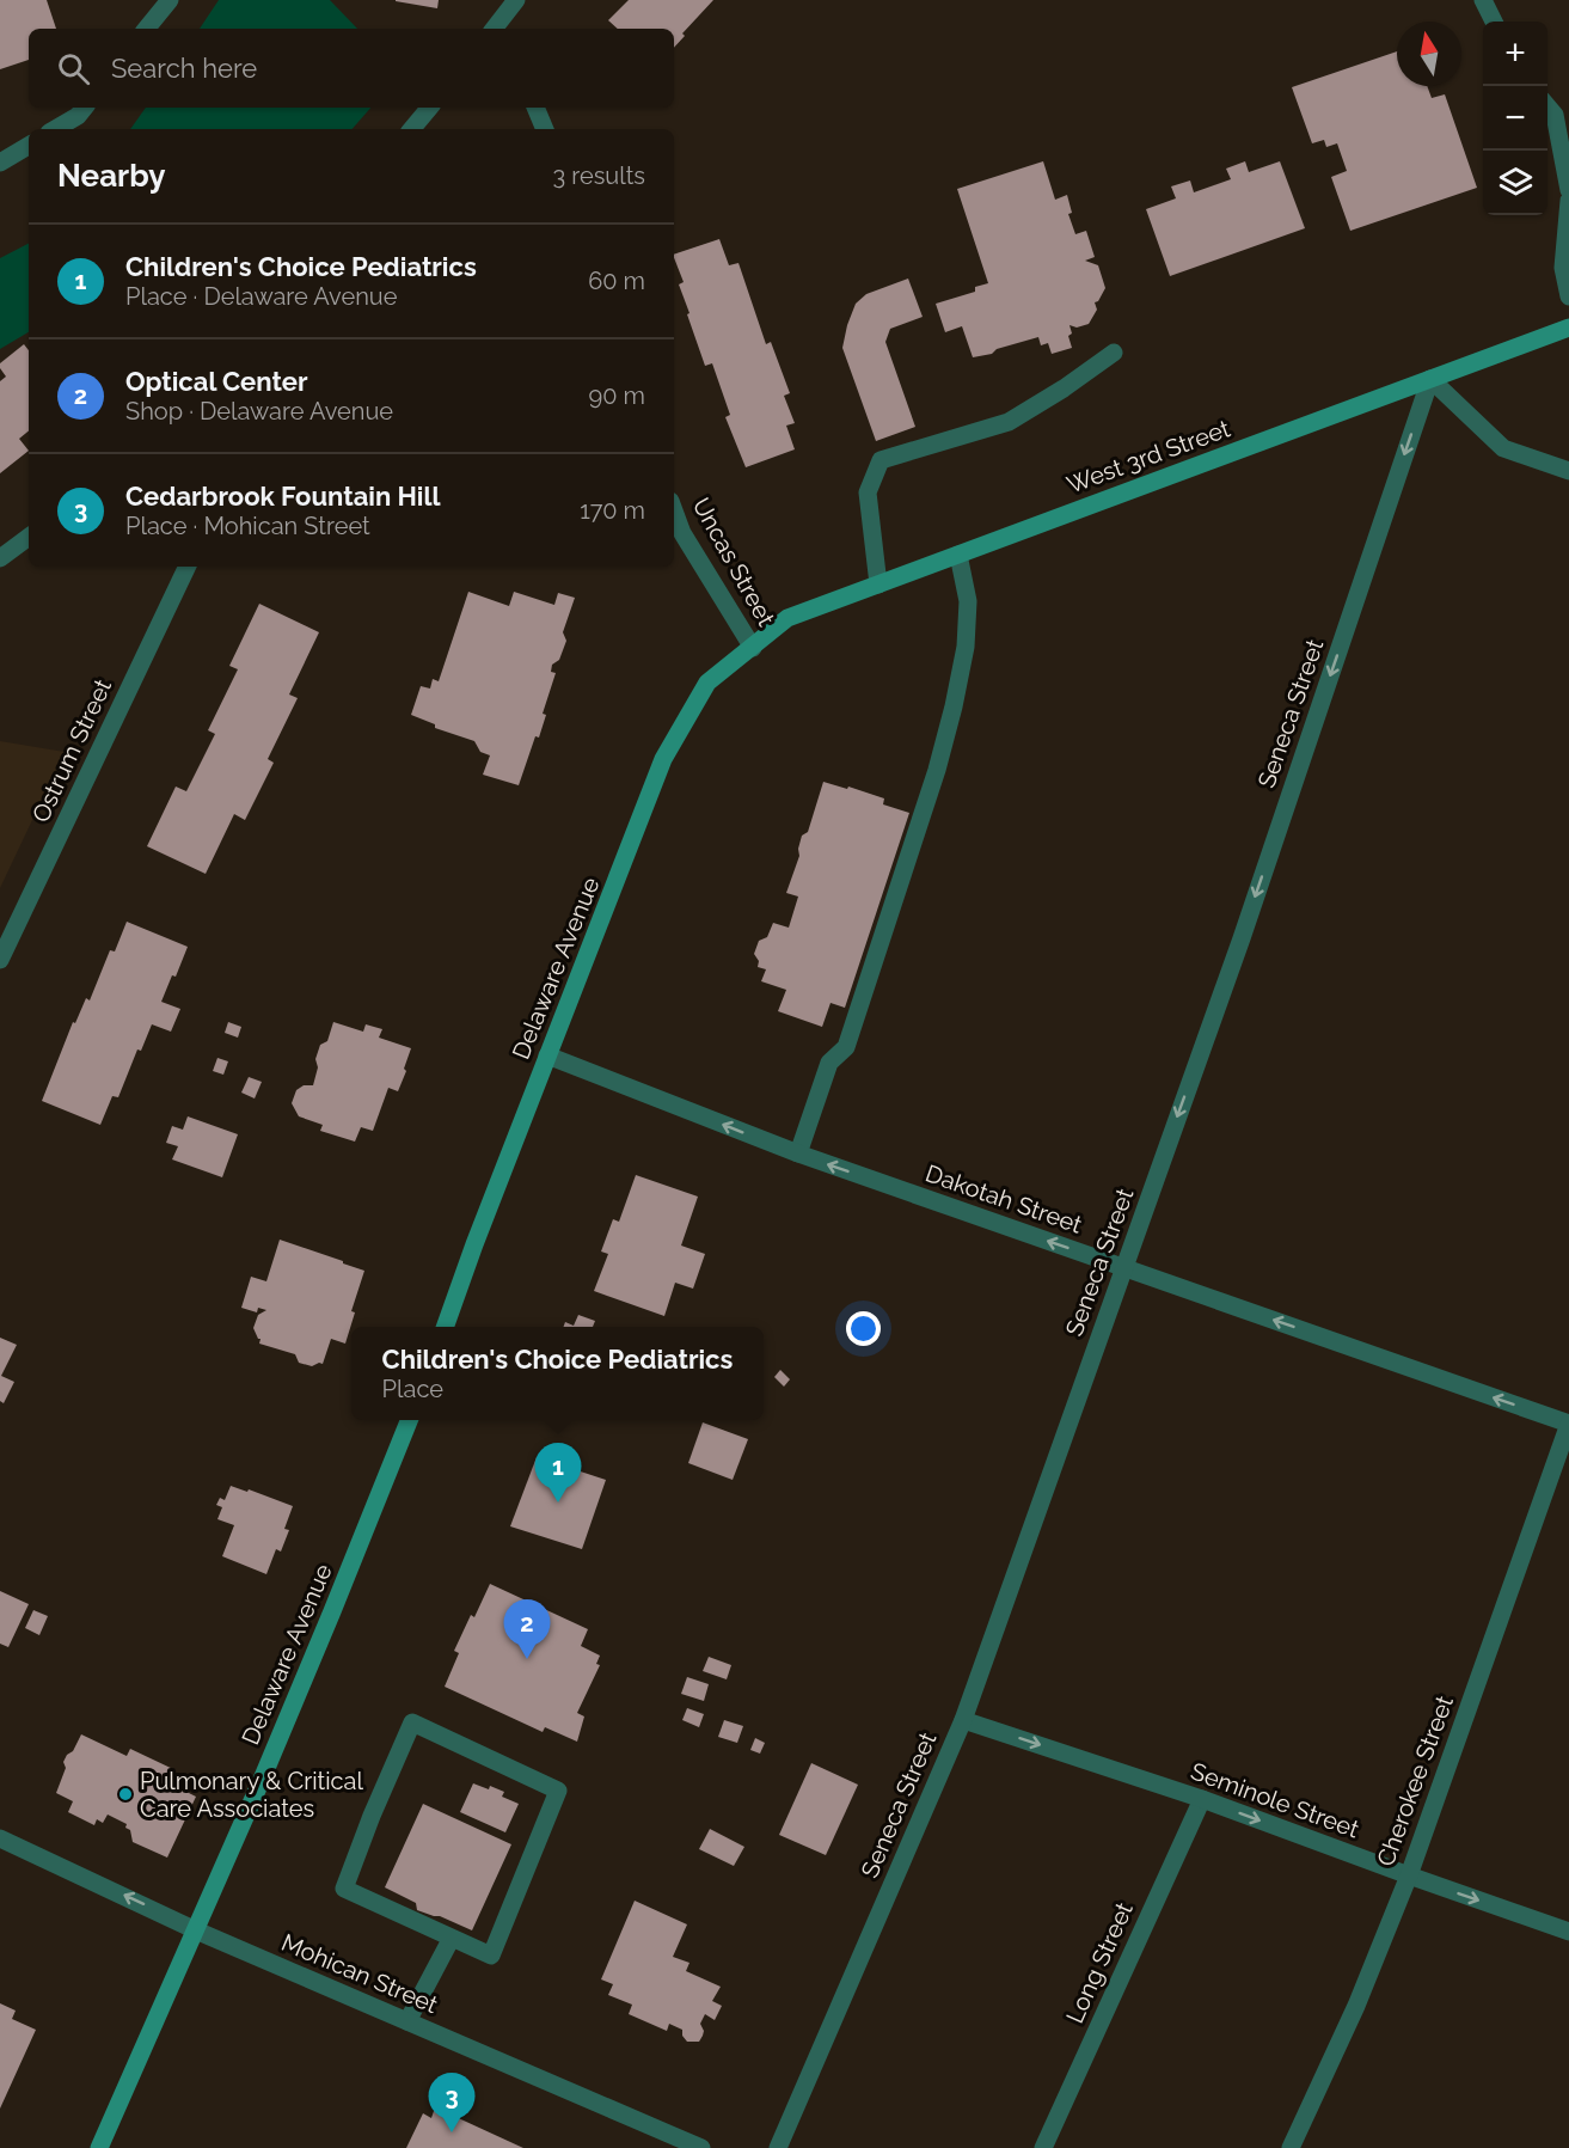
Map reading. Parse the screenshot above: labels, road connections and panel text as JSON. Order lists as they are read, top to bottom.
{
  "streets": {
    "main road": ["West 3rd Street", "Delaware Avenue"],
    "street": [
      "Uncas Street",
      "Seneca Street",
      "Ostrum Street",
      "Dakotah Street",
      "Cherokee Street",
      "Seminole Street",
      "Long Street",
      "Mohican Street"
    ]
  },
  "crossings": [
    ["West 3rd Street", "Uncas Street"],
    ["West 3rd Street", "Seneca Street"],
    ["West 3rd Street", "Delaware Avenue"],
    ["Uncas Street", "Delaware Avenue"],
    ["Seneca Street", "Dakotah Street"],
    ["Seneca Street", "Seminole Street"],
    ["Delaware Avenue", "Dakotah Street"],
    ["Delaware Avenue", "Mohican Street"],
    ["Dakotah Street", "Cherokee Street"],
    ["Cherokee Street", "Seminole Street"],
    ["Seminole Street", "Long Street"]
  ],
  "one_way": ["Seneca Street", "Dakotah Street", "Seminole Street"],
  "places": ["Pulmonary & Critical Care Associates"],
  "north": "top",
  "page": {
    "map_buttons": ["+", "−"],
    "search": "Search here",
    "heading": ["Nearby", "3 results"],
    "list": [
      {
        "mark": "1",
        "name": "Children's Choice Pediatrics",
        "note": "Place · Delaware Avenue",
        "value": "60 m"
      },
      {
        "mark": "2",
        "name": "Optical Center",
        "note": "Shop · Delaware Avenue",
        "value": "90 m"
      },
      {
        "mark": "3",
        "name": "Cedarbrook Fountain Hill",
        "note": "Place · Mohican Street",
        "value": "170 m"
      }
    ],
    "popup": ["Children's Choice Pediatrics", "Place"],
    "pins": ["1", "2", "3"]
  }
}
